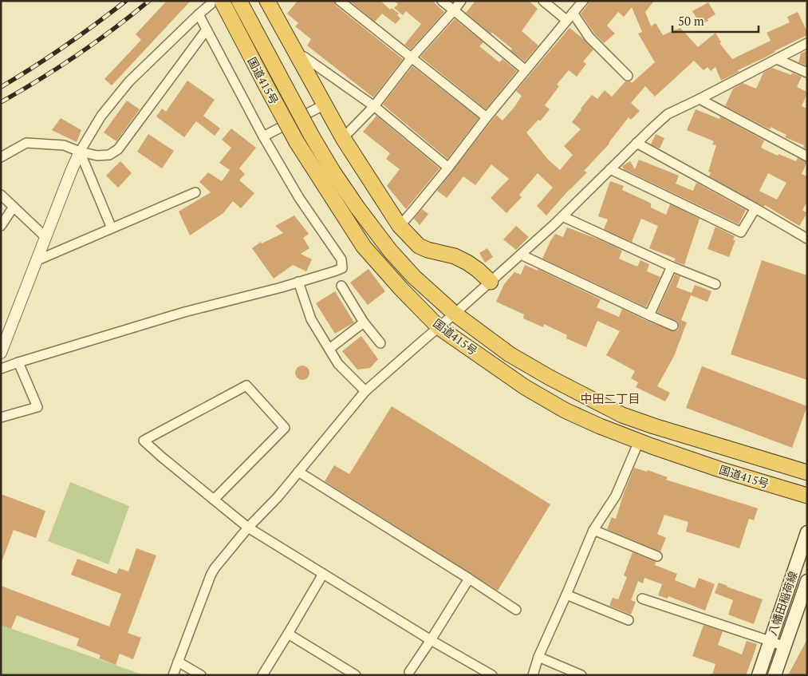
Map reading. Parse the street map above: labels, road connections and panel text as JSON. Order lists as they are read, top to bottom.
{
  "streets": {
    "highway": ["国道415号"],
    "main road": ["八幡田稲荷線"]
  },
  "districts": ["中田二丁目"],
  "scale_bar": "50 m"
}
